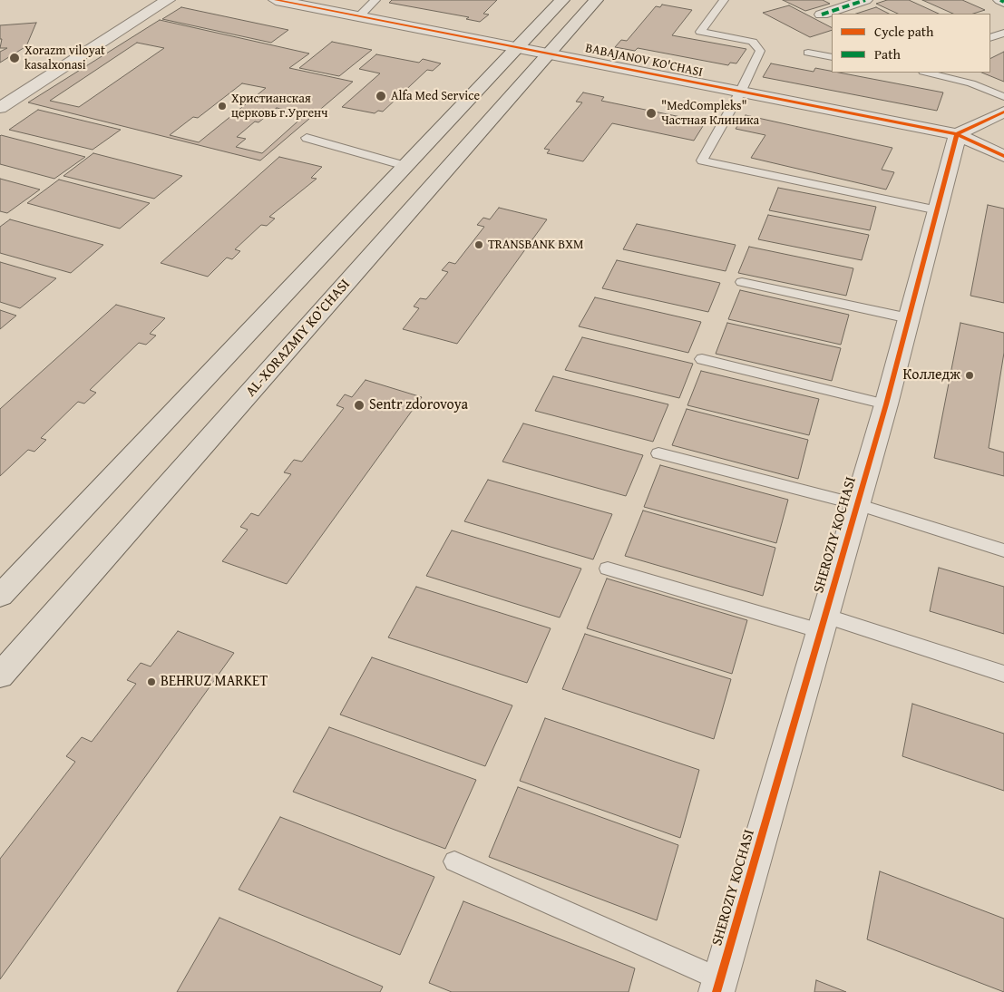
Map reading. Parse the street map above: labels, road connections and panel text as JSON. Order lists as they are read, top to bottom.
{
  "streets": {
    "main road": ["AL-XORAZMIY KO’CHASI"],
    "street": ["BABAJANOV KO'CHASI", "SHEROZIY KOCHASI"]
  },
  "crossings": [
    ["BABAJANOV KO'CHASI", "AL-XORAZMIY KO’CHASI"],
    ["BABAJANOV KO'CHASI", "SHEROZIY KOCHASI"]
  ],
  "places": [
    "Xorazm viloyat kasalxonasi",
    "Alfa Med Service",
    "Христианская церковь г.Ургенч",
    "\"MedCompleks\" Частная Клиника",
    "TRANSBANK BXM",
    "Колледж",
    "Sentr zdorovoya",
    "BEHRUZ MARKET"
  ],
  "legend": ["Cycle path", "Path"]
}
